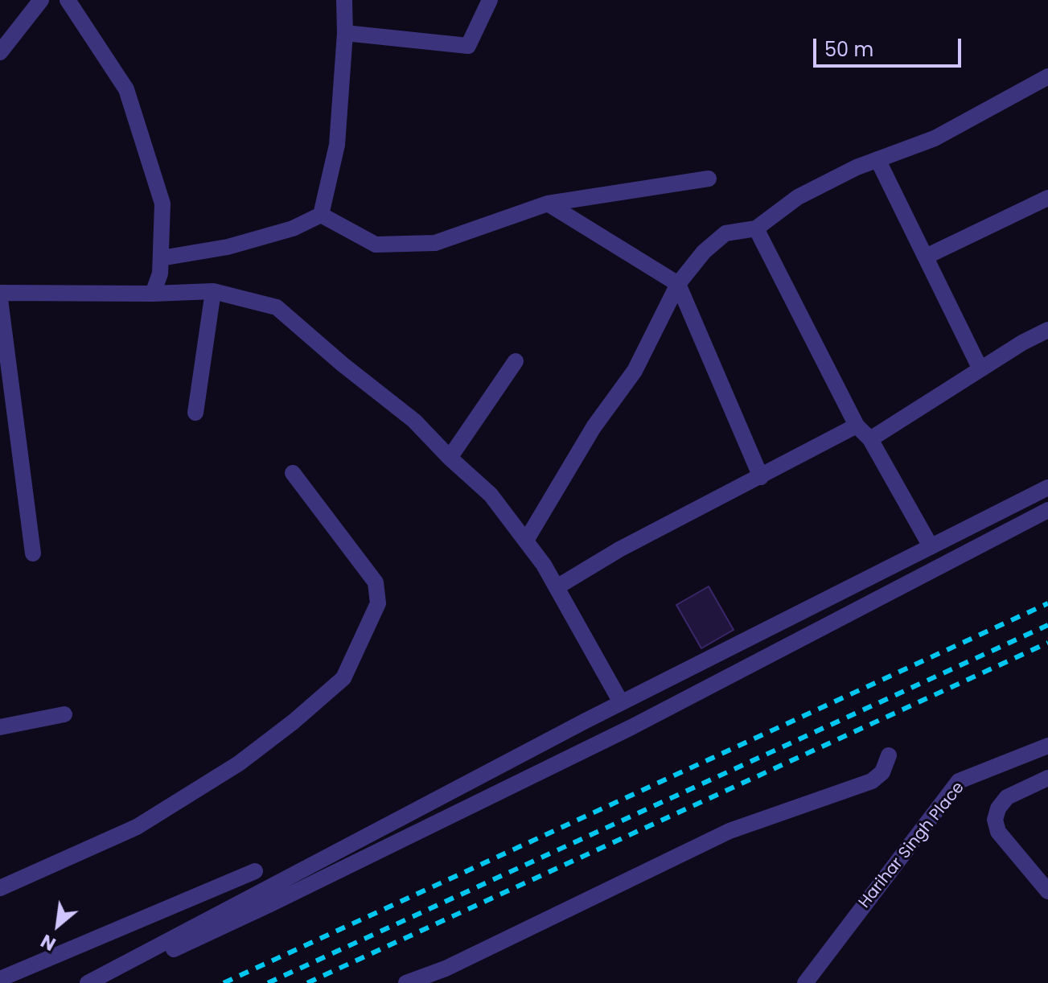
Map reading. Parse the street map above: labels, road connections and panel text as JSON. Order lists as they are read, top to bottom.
{
  "streets": {
    "street": ["Harihar Singh Place"]
  },
  "scale_bar": "50 m",
  "north": "bottom left"
}
